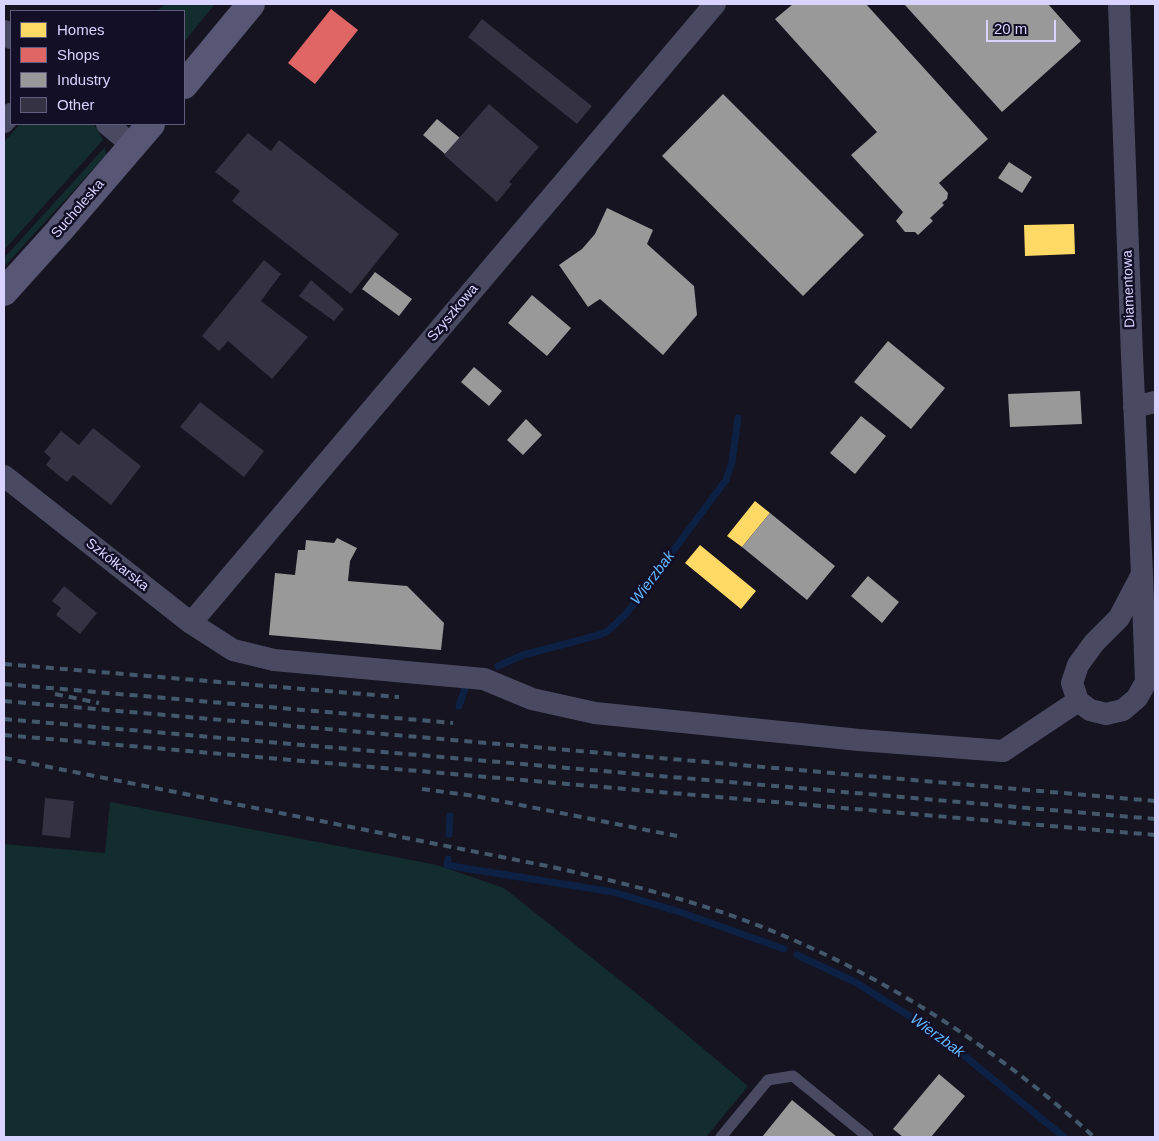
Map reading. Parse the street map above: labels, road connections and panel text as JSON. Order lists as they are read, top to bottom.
{
  "streets": {
    "street": [
      "Sucholeska",
      "Diamentowa",
      "Szyszkowa",
      "Szkółkarska"
    ]
  },
  "crossings": [
    ["Diamentowa", "Szkółkarska"],
    ["Szyszkowa", "Szkółkarska"]
  ],
  "water": ["Wierzbak"],
  "legend": [
    "Homes",
    "Shops",
    "Industry",
    "Other"
  ],
  "scale_bar": "20 m"
}
